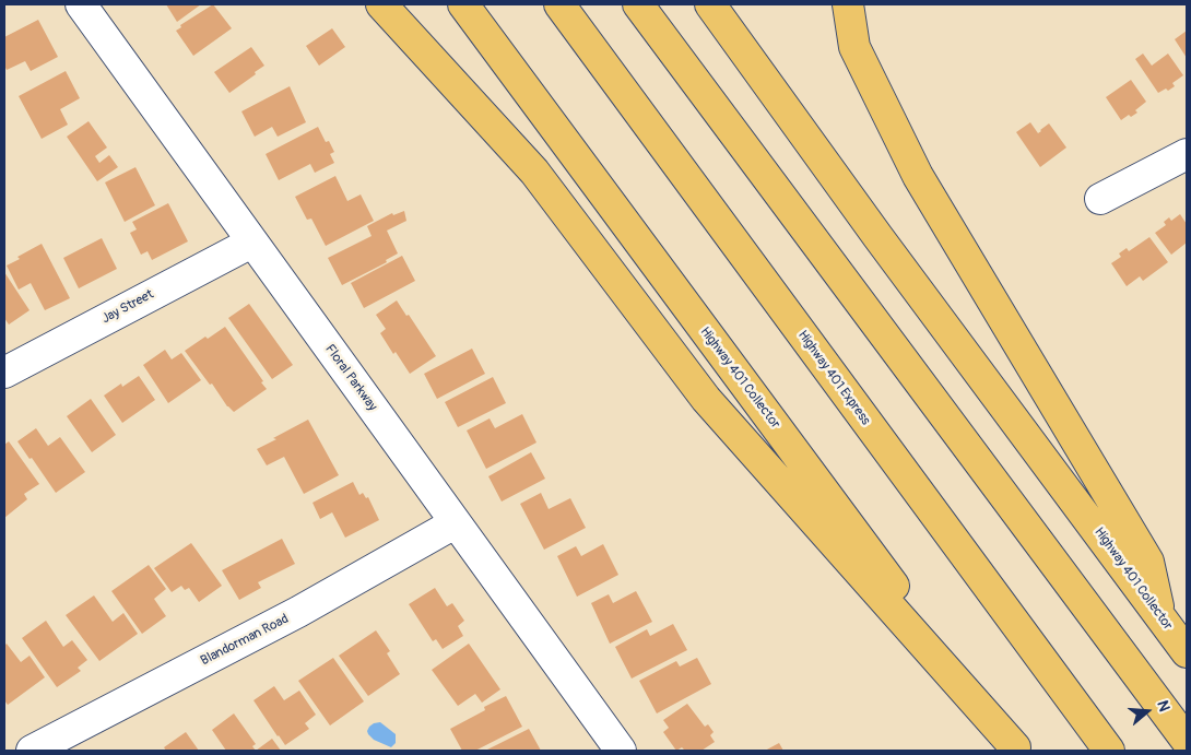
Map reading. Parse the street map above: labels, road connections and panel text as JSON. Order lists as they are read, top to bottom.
{
  "streets": {
    "highway": ["Highway 401 Collector", "Highway 401 Express"],
    "street": ["Jay Street", "Floral Parkway", "Blandorman Road"]
  },
  "crossings": [
    ["Jay Street", "Floral Parkway"],
    ["Floral Parkway", "Blandorman Road"]
  ],
  "north": "right"
}
